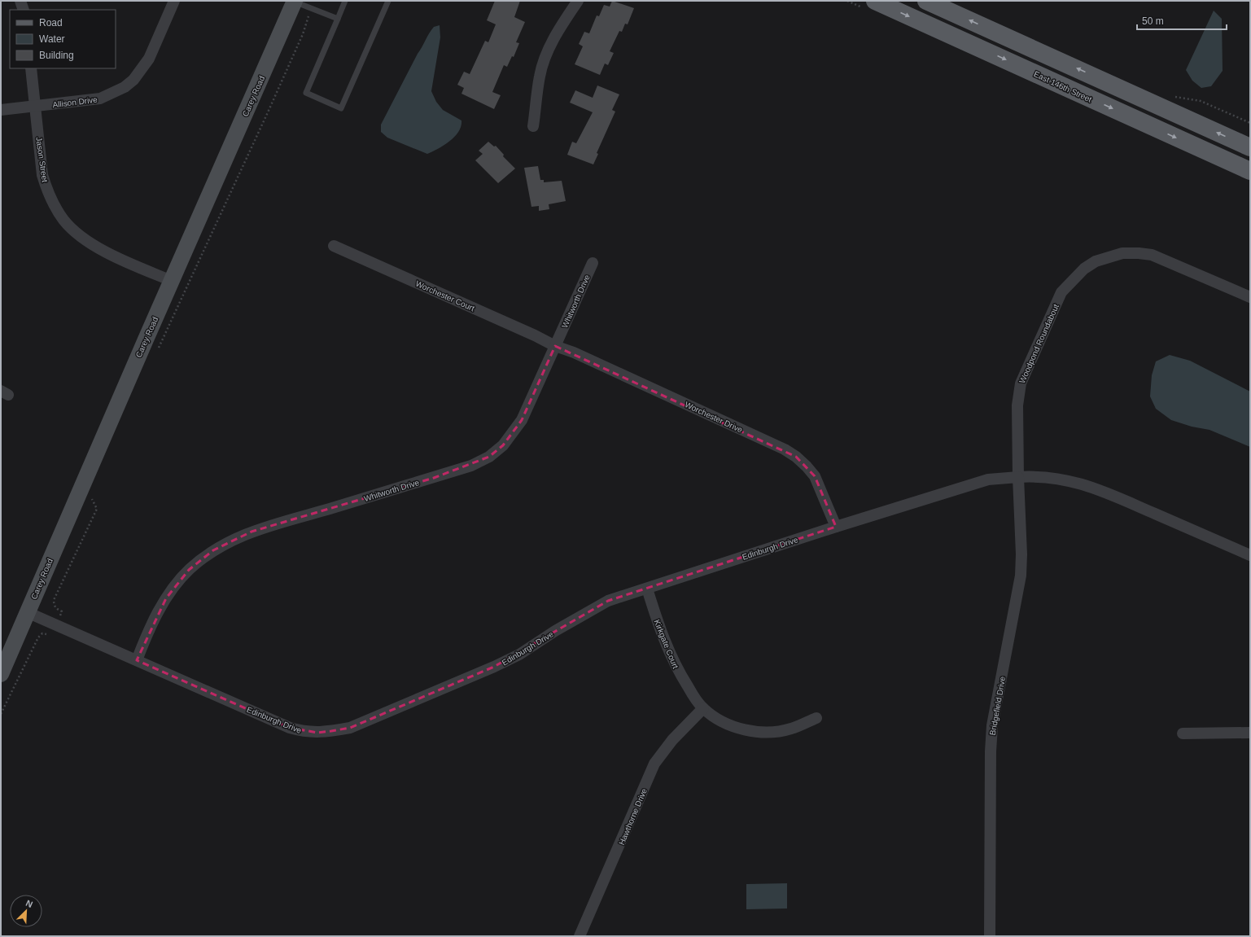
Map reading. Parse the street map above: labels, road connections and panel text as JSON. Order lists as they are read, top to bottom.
{
  "streets": {
    "main road": ["East 146th Street"],
    "street": [
      "Carey Road",
      "Allison Drive",
      "Jason Street",
      "Worchester Court",
      "Whitworth Drive",
      "Woodpond Roundabout",
      "Worchester Drive",
      "Edinburgh Drive",
      "Kirkgate Court",
      "Bridgefield Drive",
      "Hawthorne Drive"
    ]
  },
  "crossings": [
    ["Carey Road", "Jason Street"],
    ["Carey Road", "Edinburgh Drive"],
    ["Allison Drive", "Jason Street"],
    ["Worchester Court", "Whitworth Drive"],
    ["Worchester Court", "Worchester Drive"],
    ["Whitworth Drive", "Worchester Drive"],
    ["Whitworth Drive", "Edinburgh Drive"],
    ["Woodpond Roundabout", "Edinburgh Drive"],
    ["Woodpond Roundabout", "Bridgefield Drive"],
    ["Worchester Drive", "Edinburgh Drive"],
    ["Edinburgh Drive", "Kirkgate Court"],
    ["Edinburgh Drive", "Bridgefield Drive"],
    ["Kirkgate Court", "Hawthorne Drive"]
  ],
  "legend": ["Road", "Water", "Building"],
  "scale_bar": "50 m",
  "north": "top right"
}
